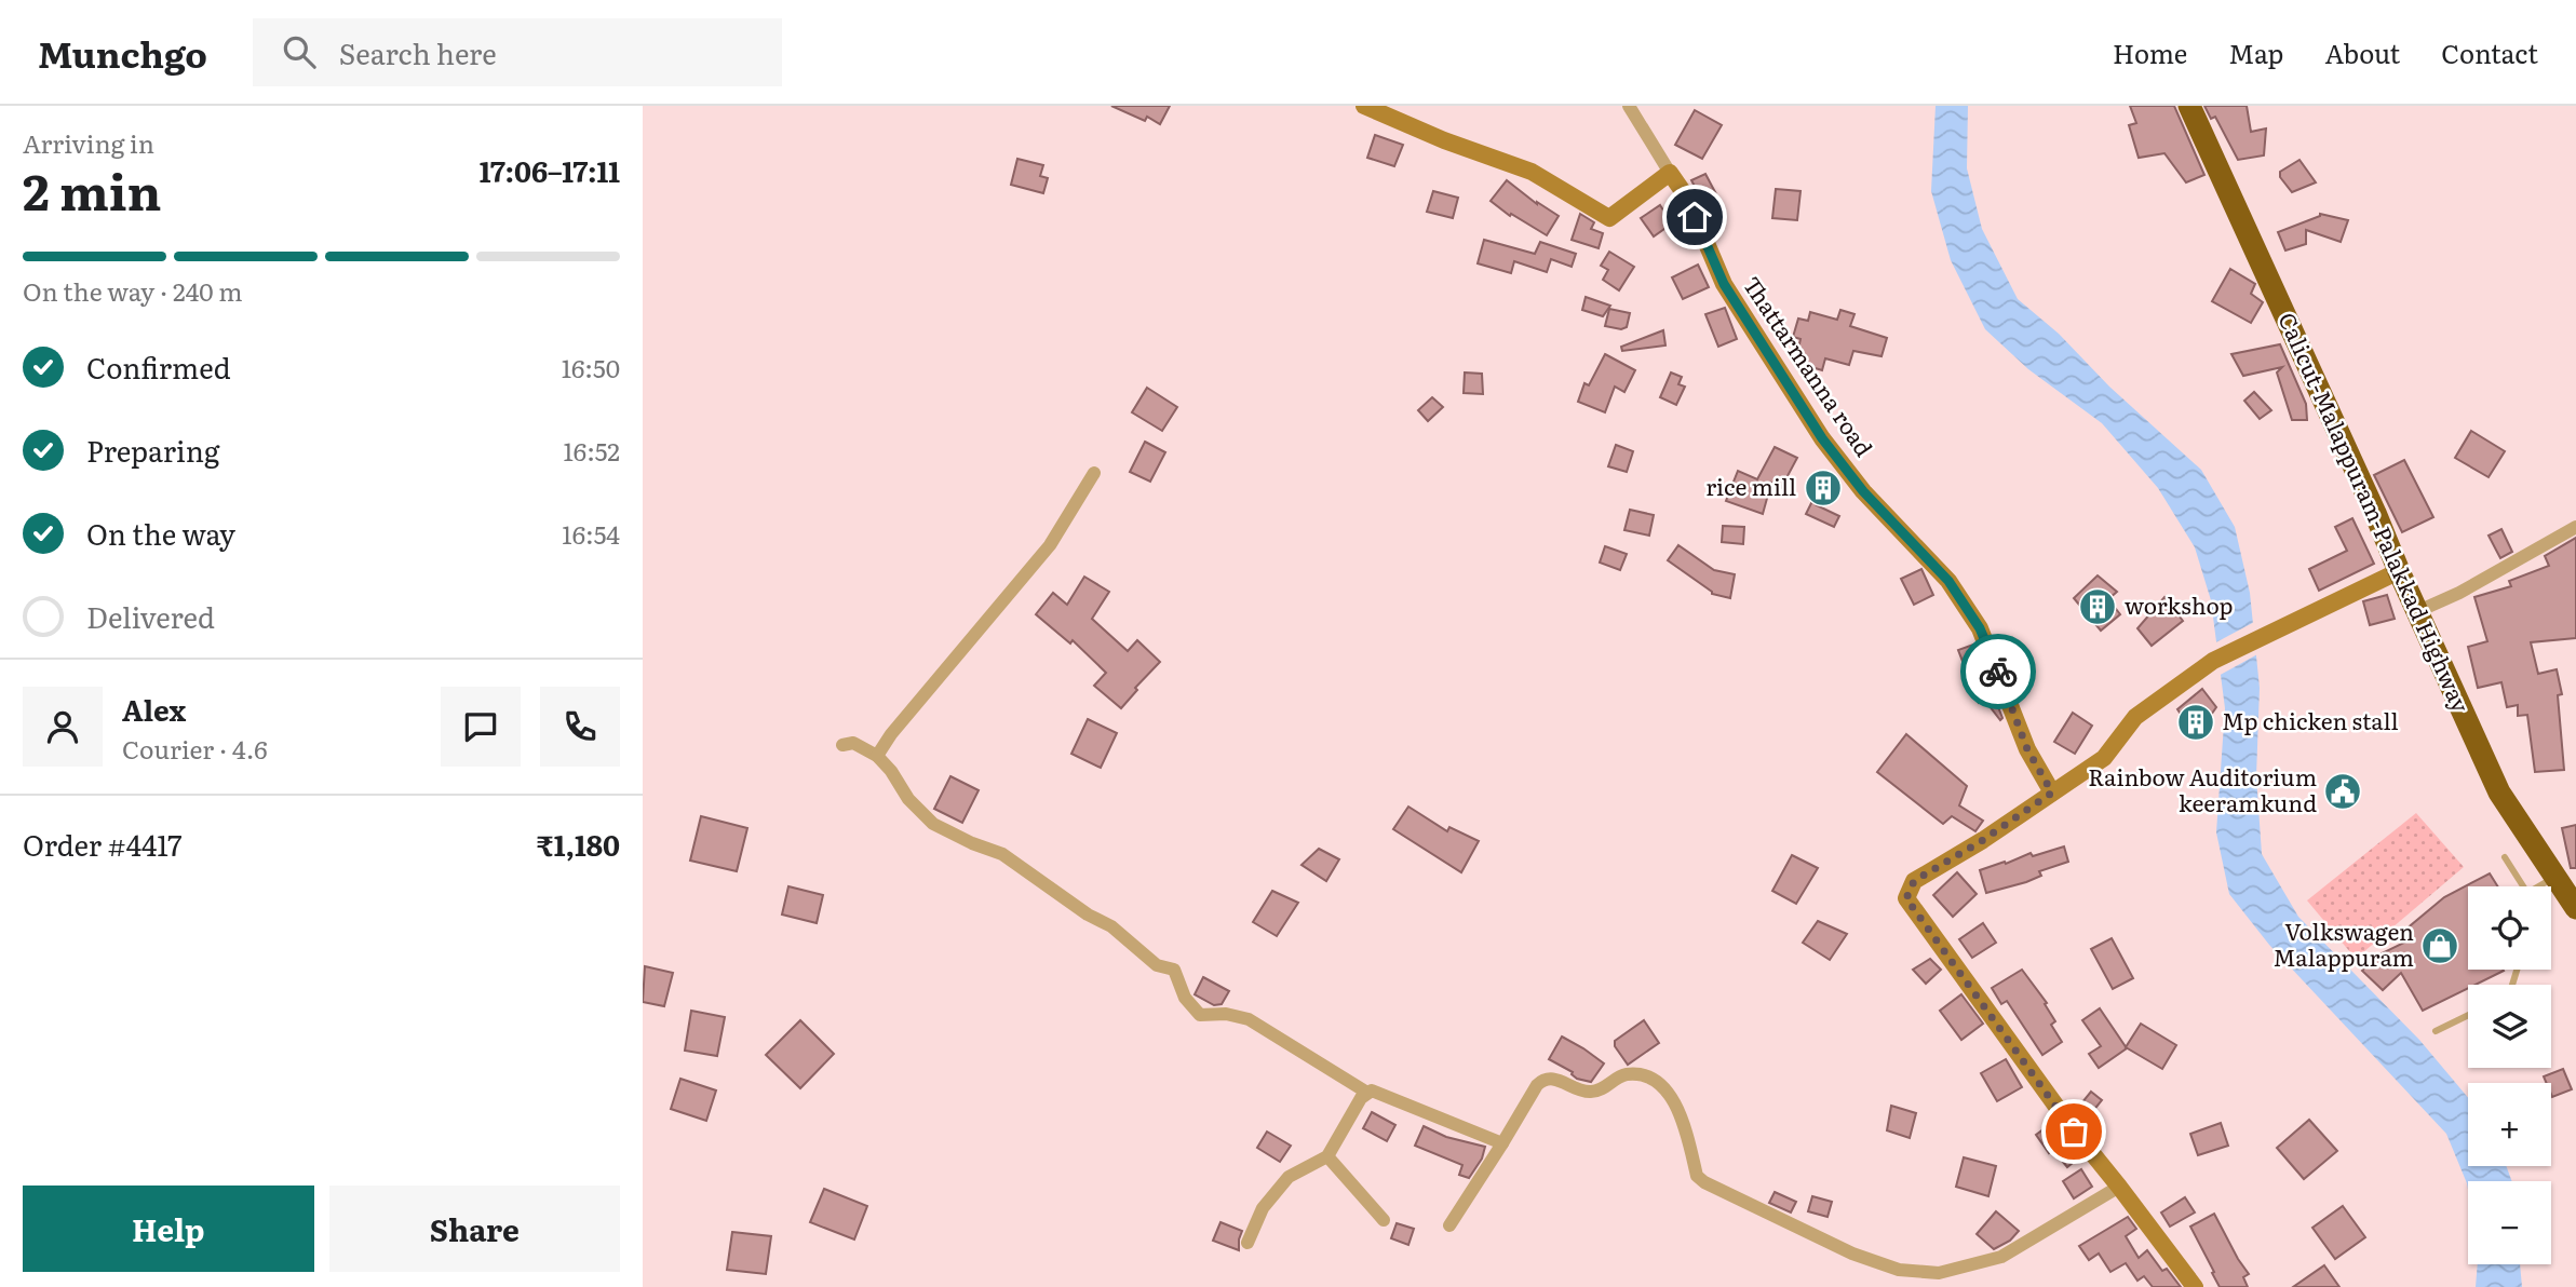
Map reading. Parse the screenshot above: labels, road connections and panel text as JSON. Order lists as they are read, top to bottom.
{
  "streets": {
    "highway": ["Calicut-Malappuram-Palakkad Highway"],
    "main road": ["Thattarmanna road"]
  },
  "places": {
    "building": ["rice mill", "workshop", "Mp chicken stall"],
    "public building": ["Rainbow Auditorium keeramkund"],
    "shop": ["Volkswagen Malappuram"]
  },
  "page": {
    "header": "Munchgo",
    "search": "Search here",
    "nav": [
      "Home",
      "Map",
      "About",
      "Contact"
    ],
    "heading": ["2 min", "Arriving in", "17:06–17:11"],
    "panel": [
      "Alex",
      "Courier · 4.6",
      "Order #4417",
      "₹1,180"
    ],
    "bar": "On the way · 240 m",
    "list": [
      ["Confirmed", "16:50"],
      ["Preparing", "16:52"],
      ["On the way", "16:54"],
      "Delivered"
    ],
    "map_buttons": ["+", "−"],
    "buttons": ["Help", "Share"]
  }
}
